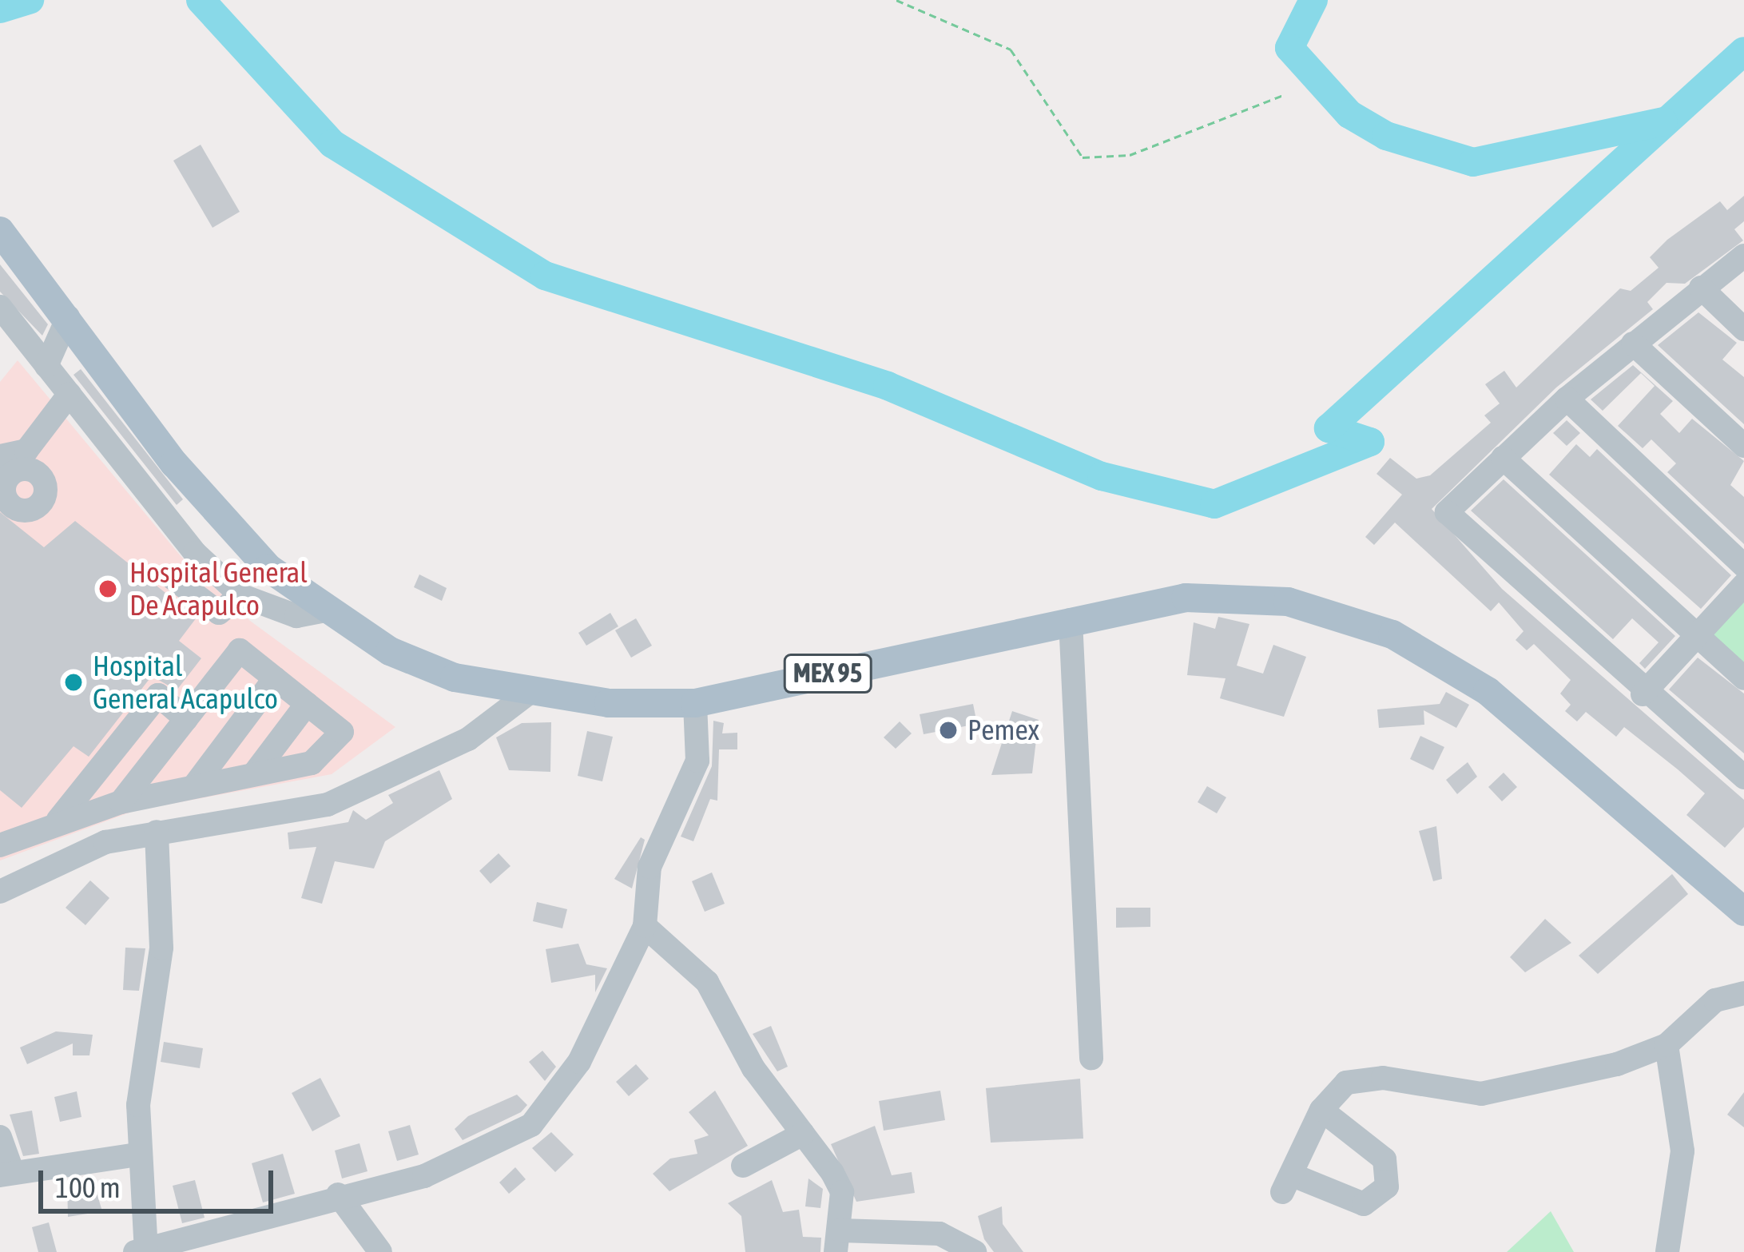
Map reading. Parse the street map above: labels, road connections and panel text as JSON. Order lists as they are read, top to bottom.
{
  "streets": {
    "main road": ["MEX 95"]
  },
  "places": ["Hospital General De Acapulco", "Hospital General Acapulco", "Pemex"],
  "scale_bar": "100 m"
}
